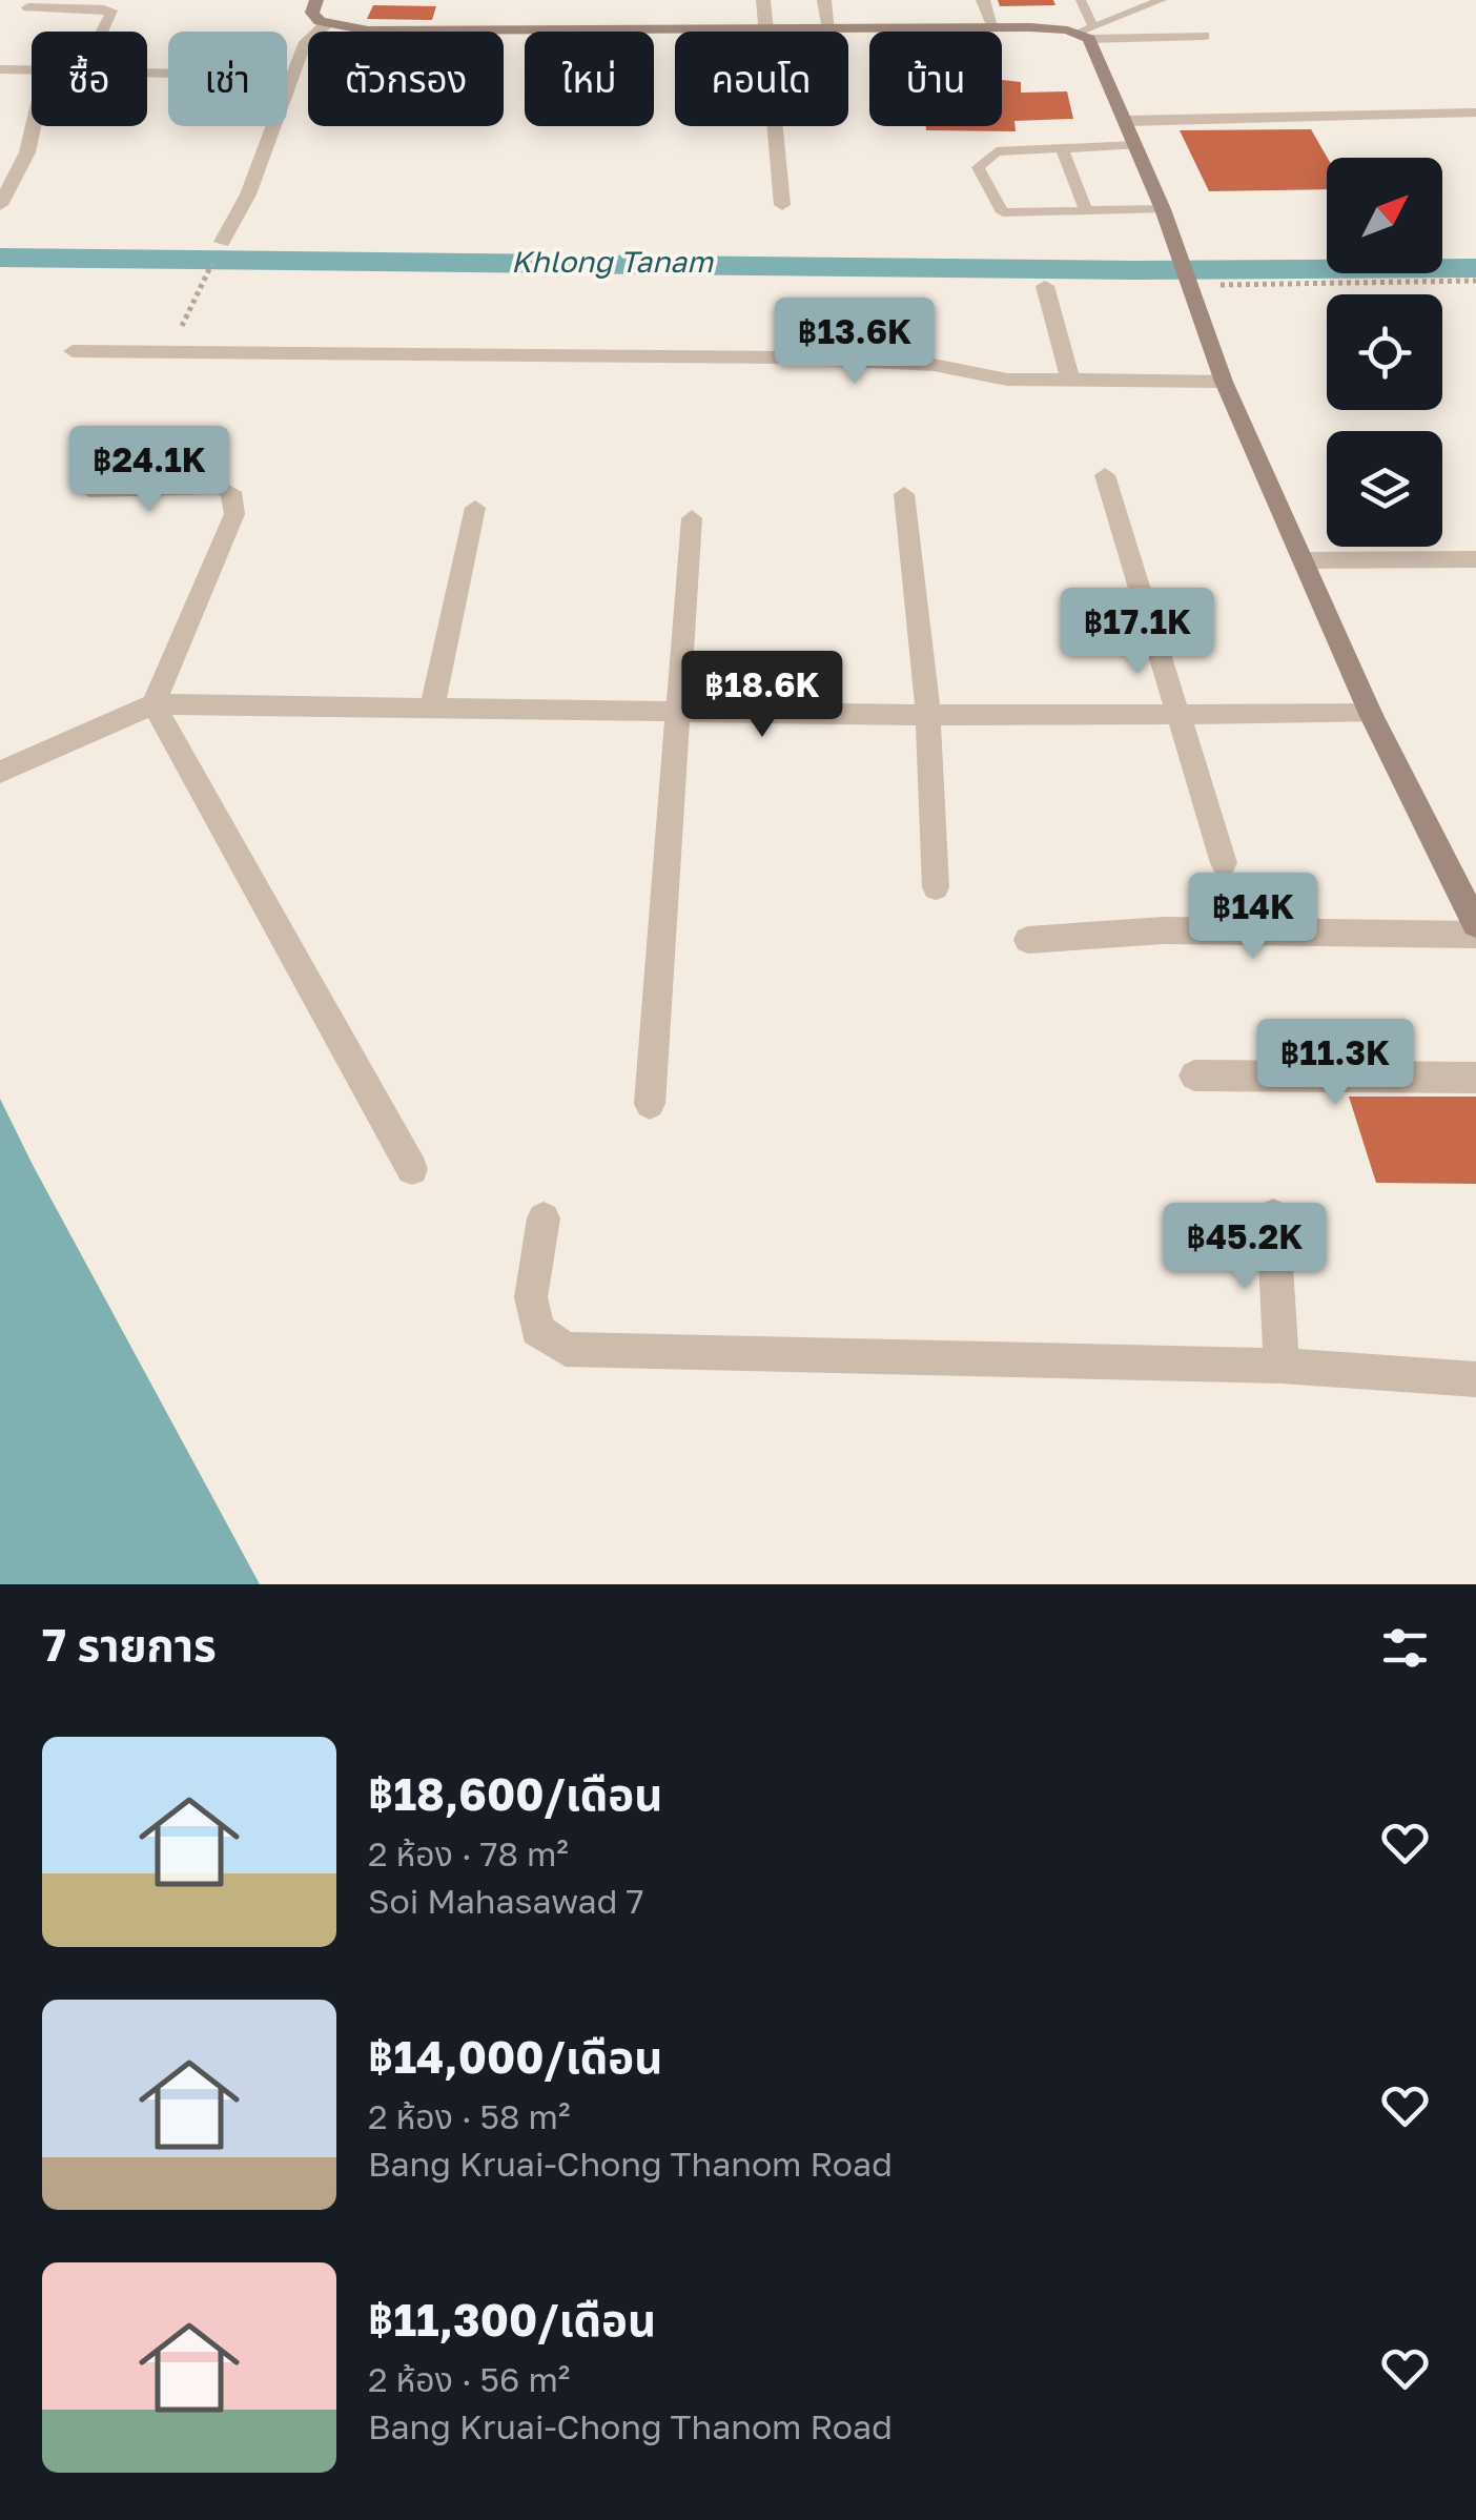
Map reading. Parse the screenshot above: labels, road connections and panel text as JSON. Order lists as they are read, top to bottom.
{
  "water": ["Khlong Tanam"],
  "north": "top right",
  "page": {
    "chip": [
      "ซื้อ",
      "เช่า",
      "ตัวกรอง",
      "ใหม่",
      "คอนโด",
      "บ้าน"
    ],
    "price": [
      "฿13.6K",
      "฿24.1K",
      "฿17.1K",
      "฿18.6K",
      "฿14K",
      "฿11.3K",
      "฿45.2K"
    ],
    "heading": "7 รายการ",
    "list": [
      {
        "name": "฿18,600/เดือน",
        "note": "2 ห้อง · 78 m² · Soi Mahasawad 7"
      },
      {
        "name": "฿14,000/เดือน",
        "note": "2 ห้อง · 58 m² · Bang Kruai-Chong Thanom Road"
      },
      {
        "name": "฿11,300/เดือน",
        "note": "2 ห้อง · 56 m² · Bang Kruai-Chong Thanom Road"
      }
    ]
  }
}
